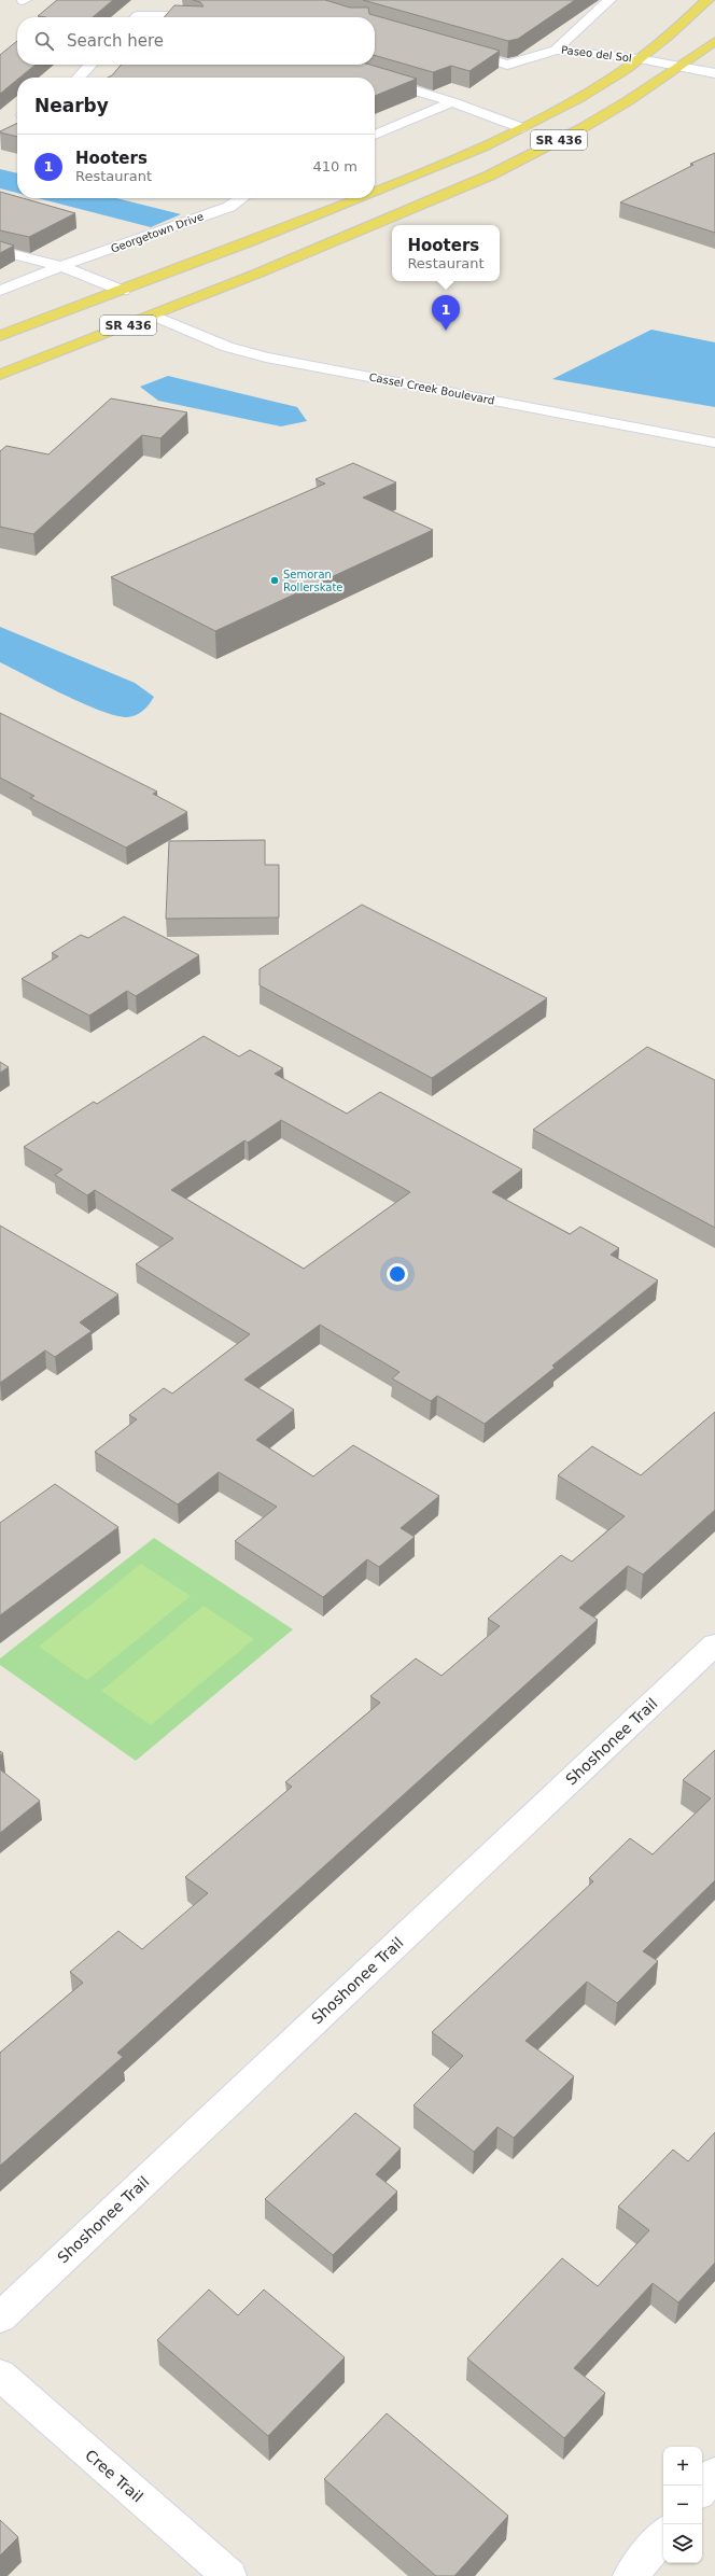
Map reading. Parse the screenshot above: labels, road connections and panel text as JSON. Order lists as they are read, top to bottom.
{
  "streets": {
    "main road": ["SR 436"],
    "street": [
      "Paseo del Sol",
      "Georgetown Drive",
      "Cassel Creek Boulevard",
      "Shoshonee Trail",
      "Cree Trail"
    ]
  },
  "crossings": [
    ["Paseo del Sol", "SR 436"],
    ["SR 436", "Cassel Creek Boulevard"]
  ],
  "places": ["Semoran Rollerskate"],
  "page": {
    "search": "Search here",
    "heading": "Nearby",
    "list": [
      {
        "mark": "1",
        "name": "Hooters",
        "note": "Restaurant",
        "value": "410 m"
      }
    ],
    "popup": ["Hooters", "Restaurant"],
    "pins": "1",
    "map_buttons": ["+", "−"]
  }
}
